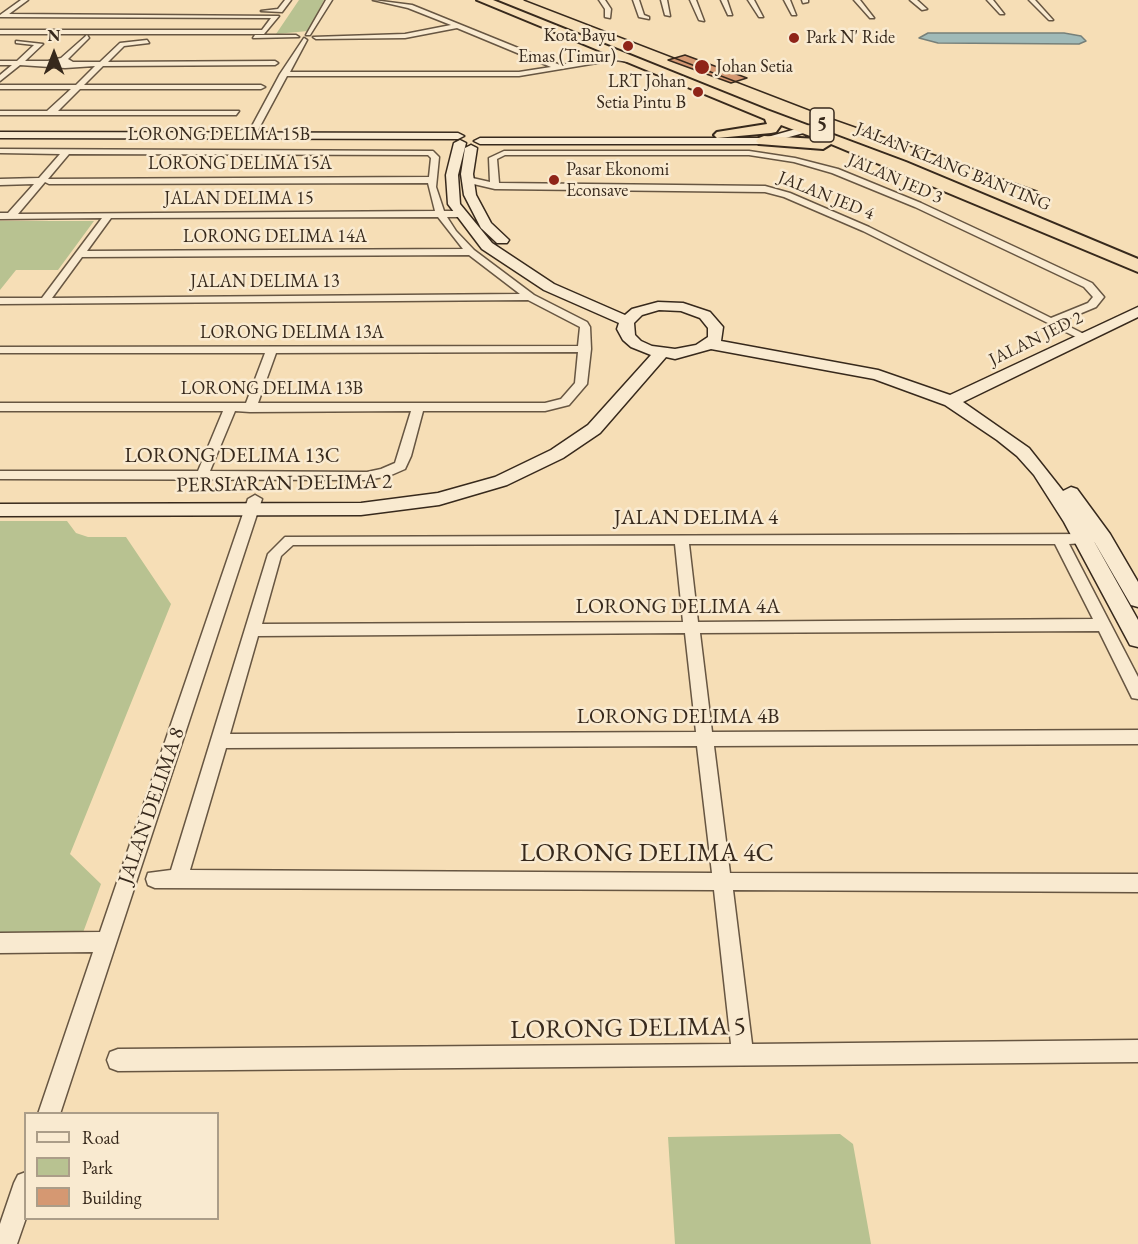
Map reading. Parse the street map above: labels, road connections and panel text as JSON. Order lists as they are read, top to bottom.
{
  "streets": {
    "highway": ["5", "JALAN KLANG BANTING"],
    "street": [
      "LORONG DELIMA 15B",
      "LORONG DELIMA 15A",
      "JALAN JED 3",
      "JALAN JED 4",
      "JALAN DELIMA 15",
      "LORONG DELIMA 14A",
      "JALAN DELIMA 13",
      "LORONG DELIMA 13A",
      "JALAN JED 2",
      "LORONG DELIMA 13B",
      "LORONG DELIMA 13C",
      "PERSIARAN DELIMA 2",
      "JALAN DELIMA 4",
      "LORONG DELIMA 4A",
      "LORONG DELIMA 4B",
      "JALAN DELIMA 8",
      "LORONG DELIMA 4C",
      "LORONG DELIMA 5"
    ]
  },
  "crossings": [
    ["LORONG DELIMA 15B", "LORONG DELIMA 15A"],
    ["JALAN JED 3", "JALAN JED 4"],
    ["JALAN JED 4", "JALAN JED 2"],
    ["LORONG DELIMA 13A", "LORONG DELIMA 13B"],
    ["LORONG DELIMA 13B", "LORONG DELIMA 13C"],
    ["PERSIARAN DELIMA 2", "JALAN DELIMA 8"],
    ["JALAN DELIMA 4", "LORONG DELIMA 4A"]
  ],
  "places": [
    "Park N' Ride",
    "Kota Bayu Emas (Timur)",
    "Johan Setia",
    "LRT Johan Setia Pintu B",
    "Pasar Ekonomi Econsave"
  ],
  "legend": ["Road", "Park", "Building"],
  "north": "top"
}
